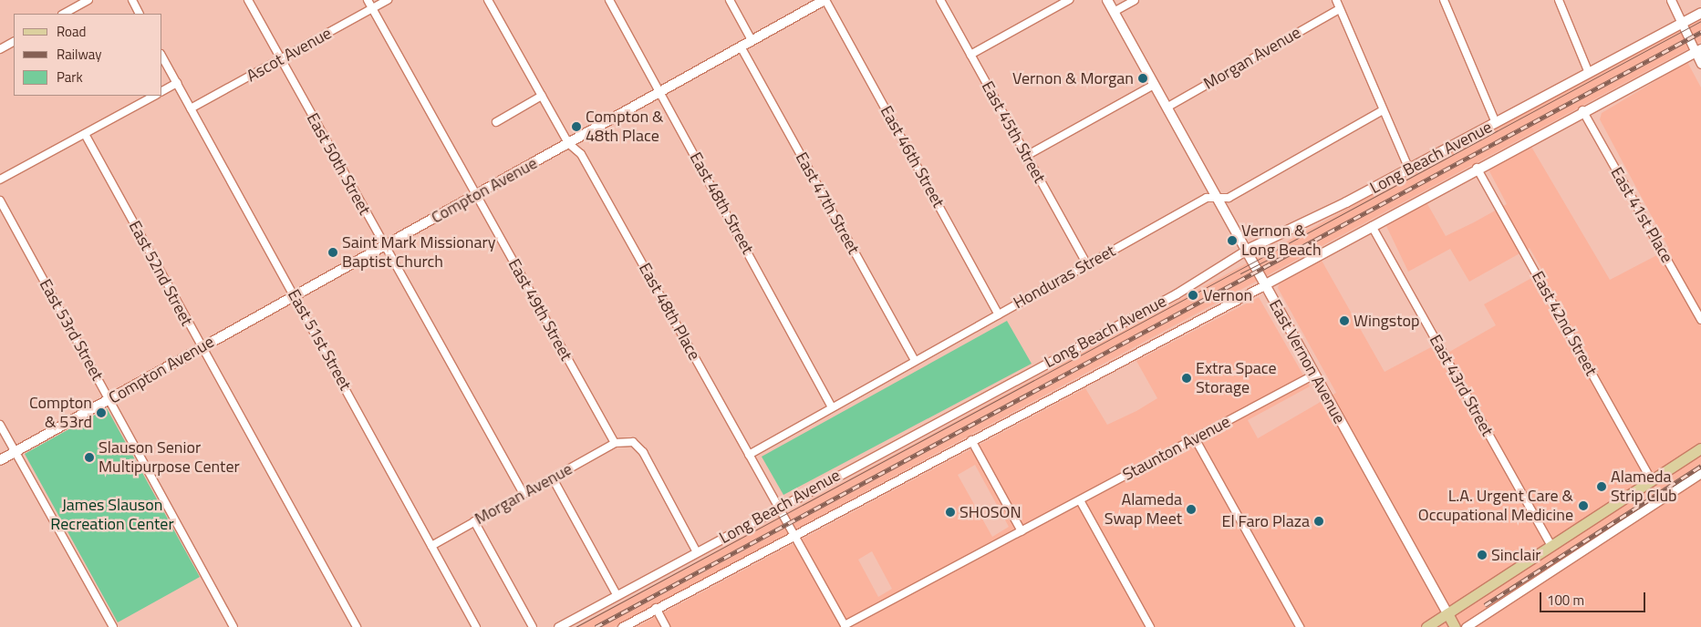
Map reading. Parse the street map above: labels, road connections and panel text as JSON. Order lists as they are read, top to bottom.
{
  "streets": {
    "main road": ["Long Beach Avenue", "Compton Avenue", "East Vernon Avenue"],
    "street": [
      "Ascot Avenue",
      "Morgan Avenue",
      "East 45th Street",
      "East 46th Street",
      "East 50th Street",
      "East 48th Street",
      "East 47th Street",
      "East 41st Place",
      "East 52nd Street",
      "Honduras Street",
      "East 49th Street",
      "East 48th Place",
      "East 42nd Street",
      "East 53rd Street",
      "East 51st Street",
      "East 43rd Street",
      "Staunton Avenue"
    ]
  },
  "crossings": [
    ["Ascot Avenue", "East 50th Street"],
    ["Ascot Avenue", "East 49th Street"],
    ["Ascot Avenue", "East 51st Street"],
    ["Morgan Avenue", "East 50th Street"],
    ["Morgan Avenue", "East 49th Street"],
    ["Morgan Avenue", "East 51st Street"],
    ["Morgan Avenue", "East Vernon Avenue"],
    ["East 45th Street", "Honduras Street"],
    ["East 46th Street", "Compton Avenue"],
    ["East 46th Street", "Honduras Street"],
    ["Long Beach Avenue", "East 41st Place"],
    ["Long Beach Avenue", "East 48th Place"],
    ["Long Beach Avenue", "East 42nd Street"],
    ["Long Beach Avenue", "East Vernon Avenue"],
    ["Long Beach Avenue", "East 43rd Street"],
    ["East 50th Street", "Compton Avenue"],
    ["Compton Avenue", "East 48th Street"],
    ["Compton Avenue", "East 47th Street"],
    ["Compton Avenue", "East 52nd Street"],
    ["Compton Avenue", "East 49th Street"],
    ["Compton Avenue", "East 48th Place"],
    ["Compton Avenue", "East 53rd Street"],
    ["Compton Avenue", "East 51st Street"],
    ["East 48th Street", "Honduras Street"],
    ["East 47th Street", "Honduras Street"],
    ["Honduras Street", "East 48th Place"],
    ["Honduras Street", "East Vernon Avenue"],
    ["East 48th Place", "Staunton Avenue"],
    ["East Vernon Avenue", "Staunton Avenue"]
  ],
  "parks": ["James Slauson Recreation Center"],
  "places": [
    "Vernon & Morgan",
    "Compton & 48th Place",
    "Vernon & Long Beach",
    "Saint Mark Missionary Baptist Church",
    "Vernon",
    "Wingstop",
    "Extra Space Storage",
    "Compton & 53rd",
    "Slauson Senior Multipurpose Center",
    "Alameda Strip Club",
    "L.A. Urgent Care & Occupational Medicine",
    "Alameda Swap Meet",
    "SHOSON",
    "El Faro Plaza",
    "Sinclair"
  ],
  "legend": ["Road", "Railway", "Park"],
  "scale_bar": "100 m"
}
